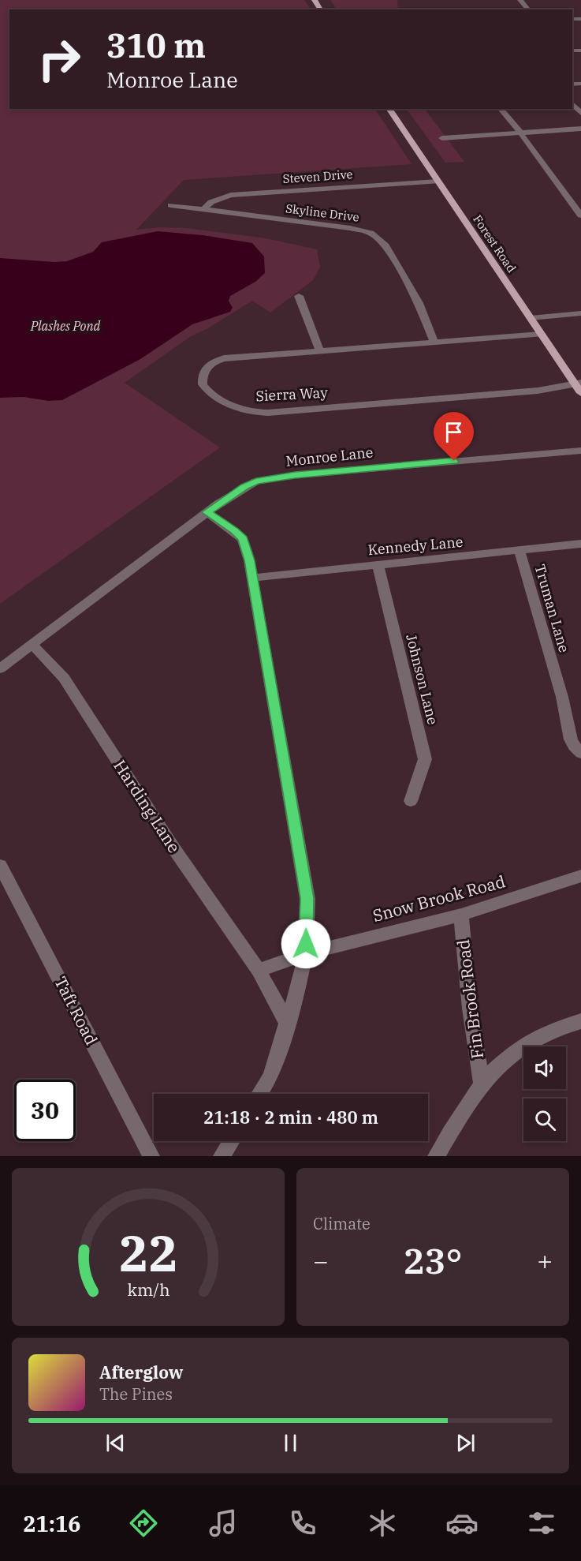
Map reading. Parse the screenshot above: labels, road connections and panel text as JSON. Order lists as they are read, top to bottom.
{
  "streets": {
    "main road": ["Forest Road"],
    "street": [
      "Steven Drive",
      "Skyline Drive",
      "Sierra Way",
      "Monroe Lane",
      "Kennedy Lane",
      "Truman Lane",
      "Johnson Lane",
      "Harding Lane",
      "Snow Brook Road",
      "Fin Brook Road",
      "Taft Road"
    ]
  },
  "crossings": [
    ["Steven Drive", "Skyline Drive"],
    ["Steven Drive", "Forest Road"],
    ["Skyline Drive", "Sierra Way"],
    ["Forest Road", "Sierra Way"],
    ["Monroe Lane", "Harding Lane"],
    ["Kennedy Lane", "Truman Lane"],
    ["Kennedy Lane", "Johnson Lane"],
    ["Snow Brook Road", "Fin Brook Road"]
  ],
  "water": ["Plashes Pond"],
  "page": {
    "turn": ["310 m", "Monroe Lane"],
    "limit": "30",
    "trip": "21:18 · 2 min · 480 m",
    "tile": "Climate",
    "heat": ["−", "23°", "+"],
    "song": ["Afterglow", "The Pines"],
    "tabs": "21:16",
    "gauge": ["22", "km/h"]
  }
}
